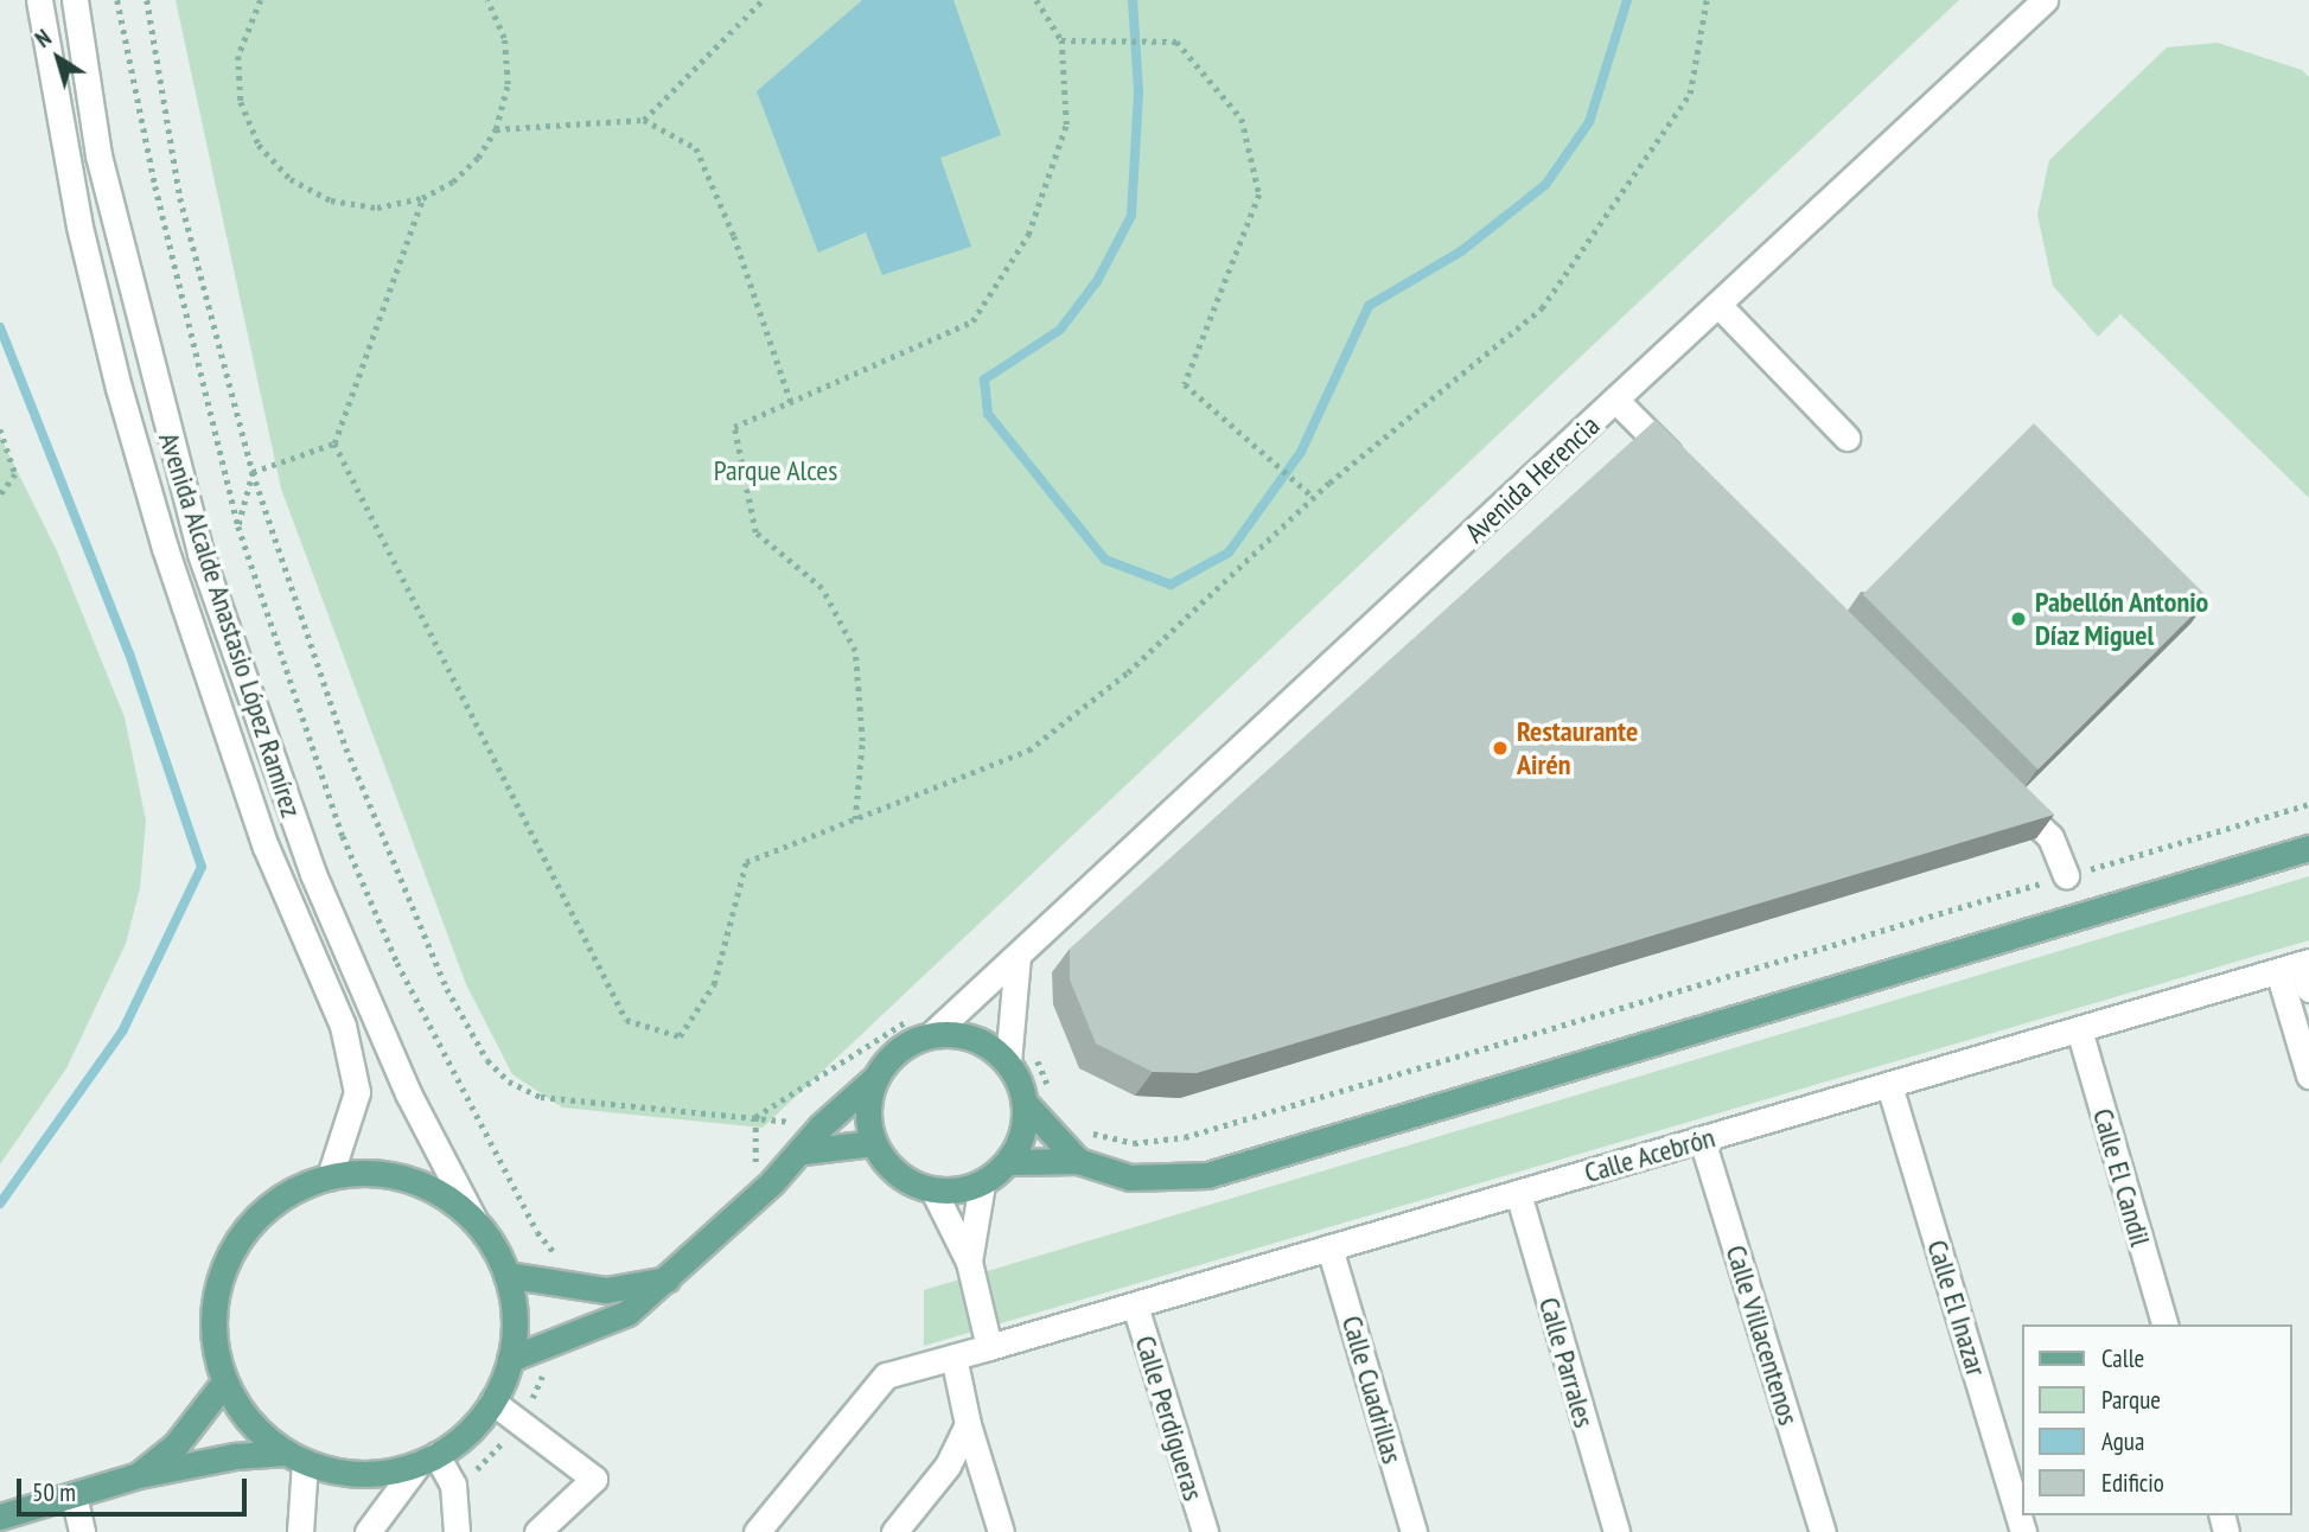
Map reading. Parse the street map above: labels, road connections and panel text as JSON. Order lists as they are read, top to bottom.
{
  "streets": {
    "street": [
      "Avenida Herencia",
      "Avenida Alcalde Anastasio López Ramírez",
      "Calle Acebrón",
      "Calle El Candil",
      "Calle El Inazar",
      "Calle Villacentenos",
      "Calle Parrales",
      "Calle Cuadrillas",
      "Calle Perdigueras"
    ]
  },
  "crossings": [
    ["Calle Acebrón", "Calle El Candil"],
    ["Calle Acebrón", "Calle El Inazar"],
    ["Calle Acebrón", "Calle Villacentenos"],
    ["Calle Acebrón", "Calle Parrales"],
    ["Calle Acebrón", "Calle Cuadrillas"],
    ["Calle Acebrón", "Calle Perdigueras"]
  ],
  "parks": ["Parque Alces"],
  "places": ["Pabellón Antonio Díaz Miguel", "Restaurante Airén"],
  "legend": [
    "Calle",
    "Parque",
    "Agua",
    "Edificio"
  ],
  "scale_bar": "50 m",
  "north": "top left"
}
